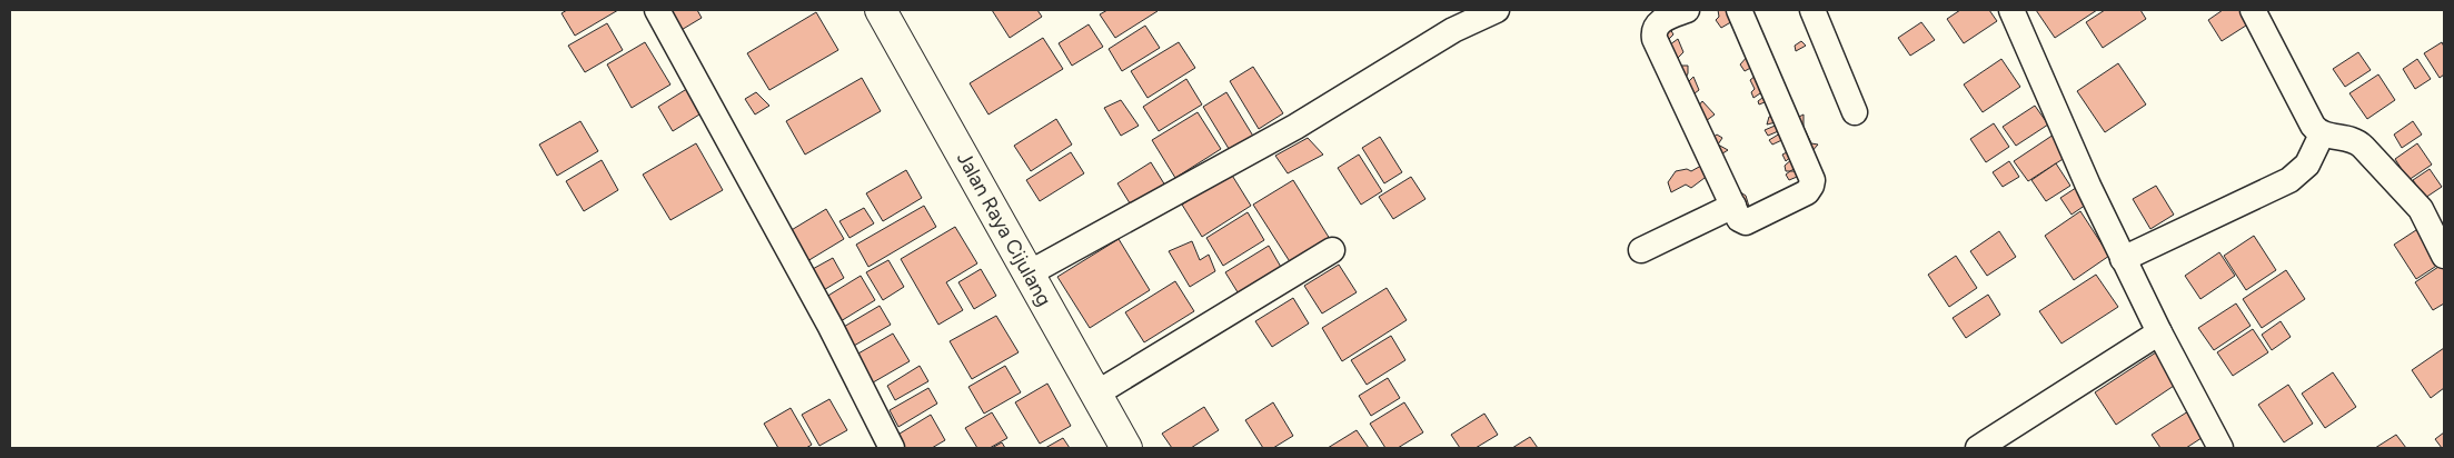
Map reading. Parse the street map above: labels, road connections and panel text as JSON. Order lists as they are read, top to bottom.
{
  "streets": {
    "highway": ["Jalan Raya Cijulang"]
  }
}
